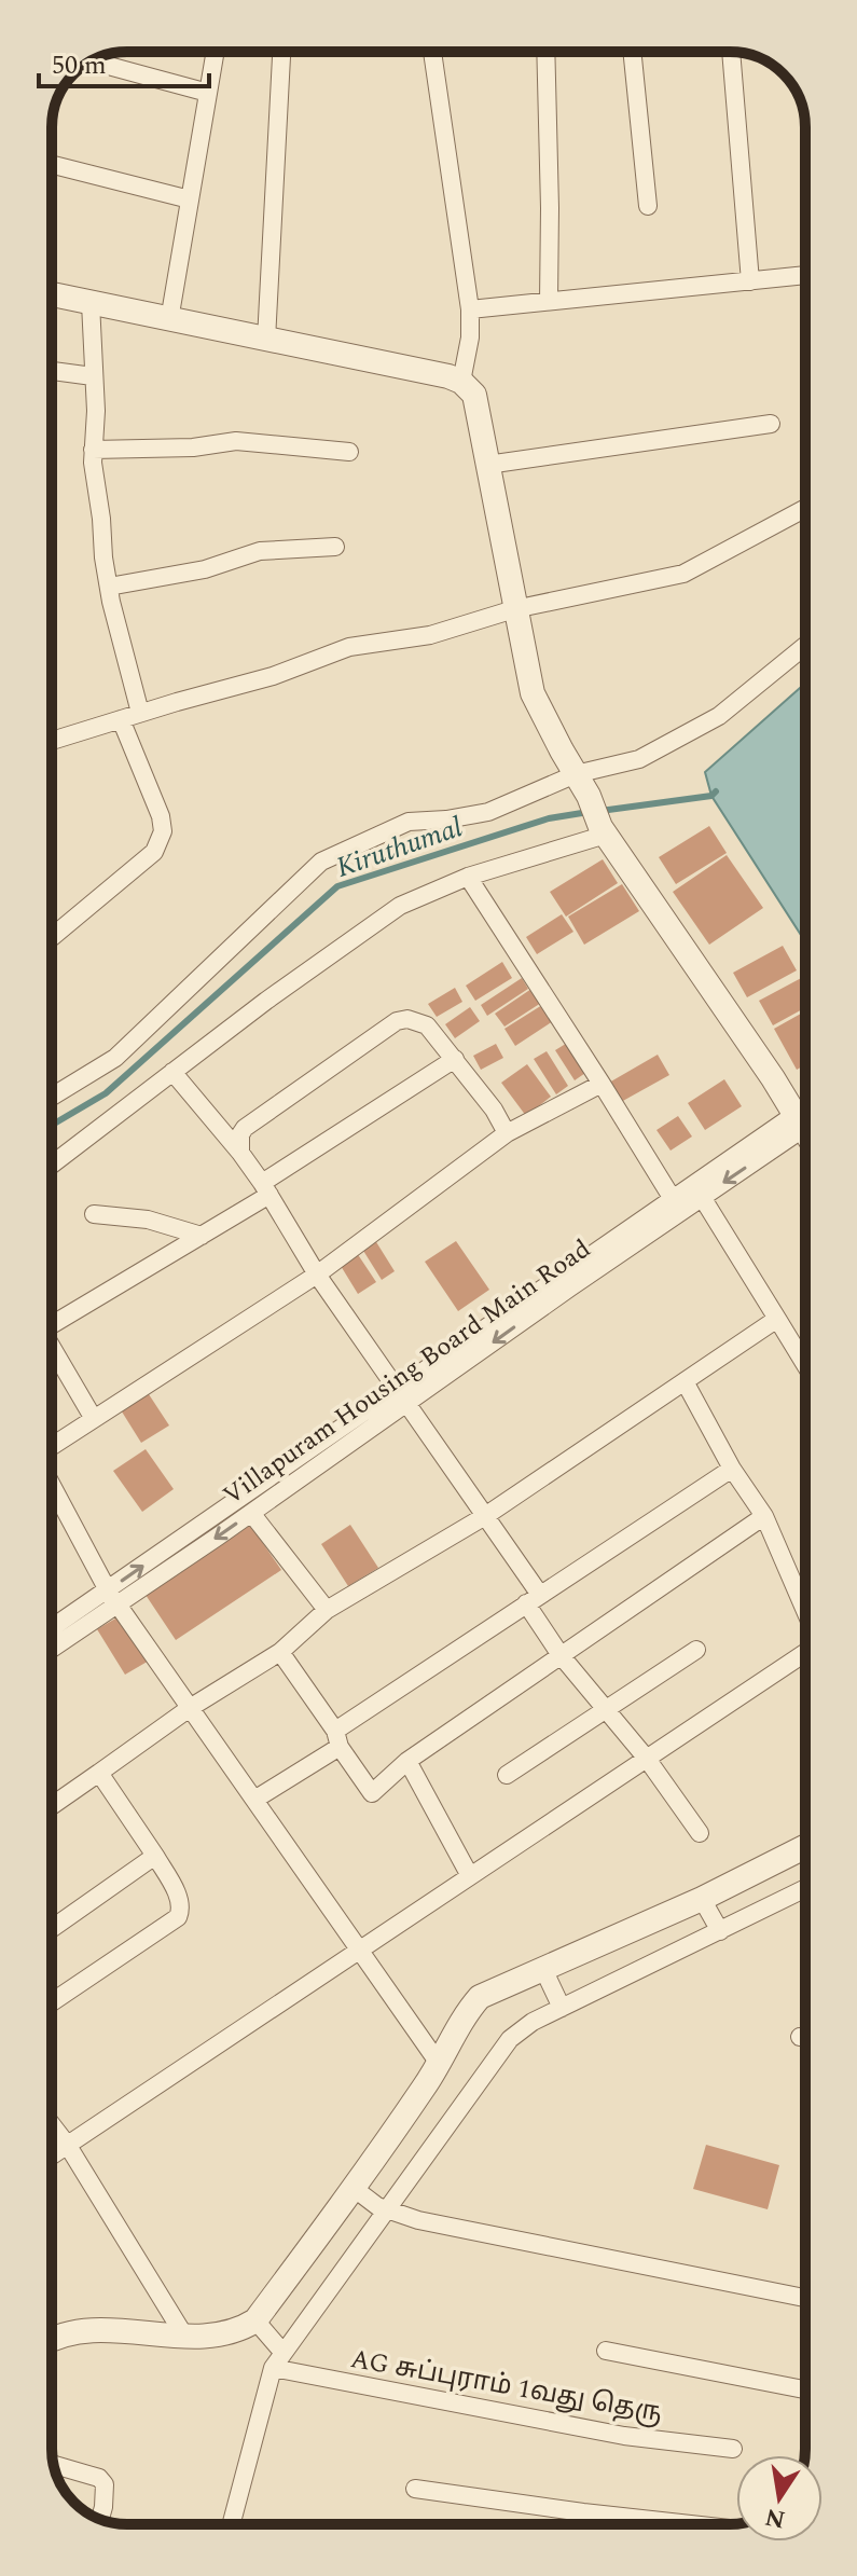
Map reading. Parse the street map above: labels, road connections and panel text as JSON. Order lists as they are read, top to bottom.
{
  "streets": {
    "street": ["Villapuram Housing Board Main Road", "AG சுப்புராம் 1வது தெரு"]
  },
  "water": ["Kiruthumal"],
  "scale_bar": "50 m",
  "north": "bottom"
}
